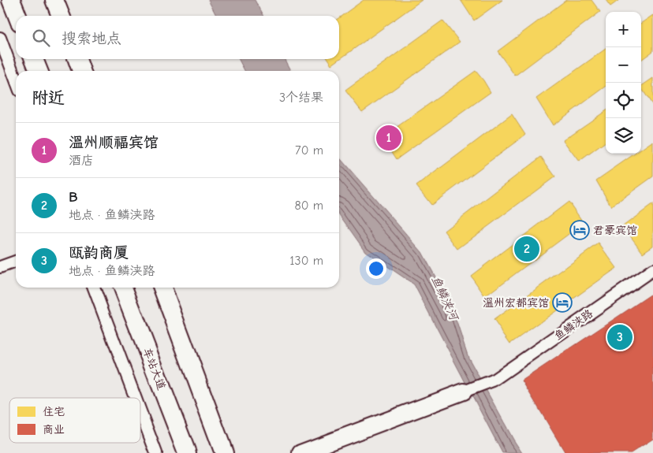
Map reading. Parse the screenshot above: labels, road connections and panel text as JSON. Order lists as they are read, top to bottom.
{
  "streets": {
    "main road": ["车站大道"],
    "street": ["鱼鳞浃路"]
  },
  "water": ["鱼鳞浃河"],
  "places": {
    "hotel": ["君豪宾馆", "温州宏都宾馆"]
  },
  "legend": ["住宅", "商业"],
  "page": {
    "map_buttons": ["+", "−"],
    "search": "搜索地点",
    "heading": ["附近", "3个结果"],
    "list": [
      {
        "mark": "1",
        "name": "温州顺福宾馆",
        "note": "酒店",
        "value": "70 m"
      },
      {
        "mark": "2",
        "name": "B",
        "note": "地点 · 鱼鳞浃路",
        "value": "80 m"
      },
      {
        "mark": "3",
        "name": "瓯韵商厦",
        "note": "地点 · 鱼鳞浃路",
        "value": "130 m"
      }
    ],
    "pins": ["1", "2", "3"]
  }
}
